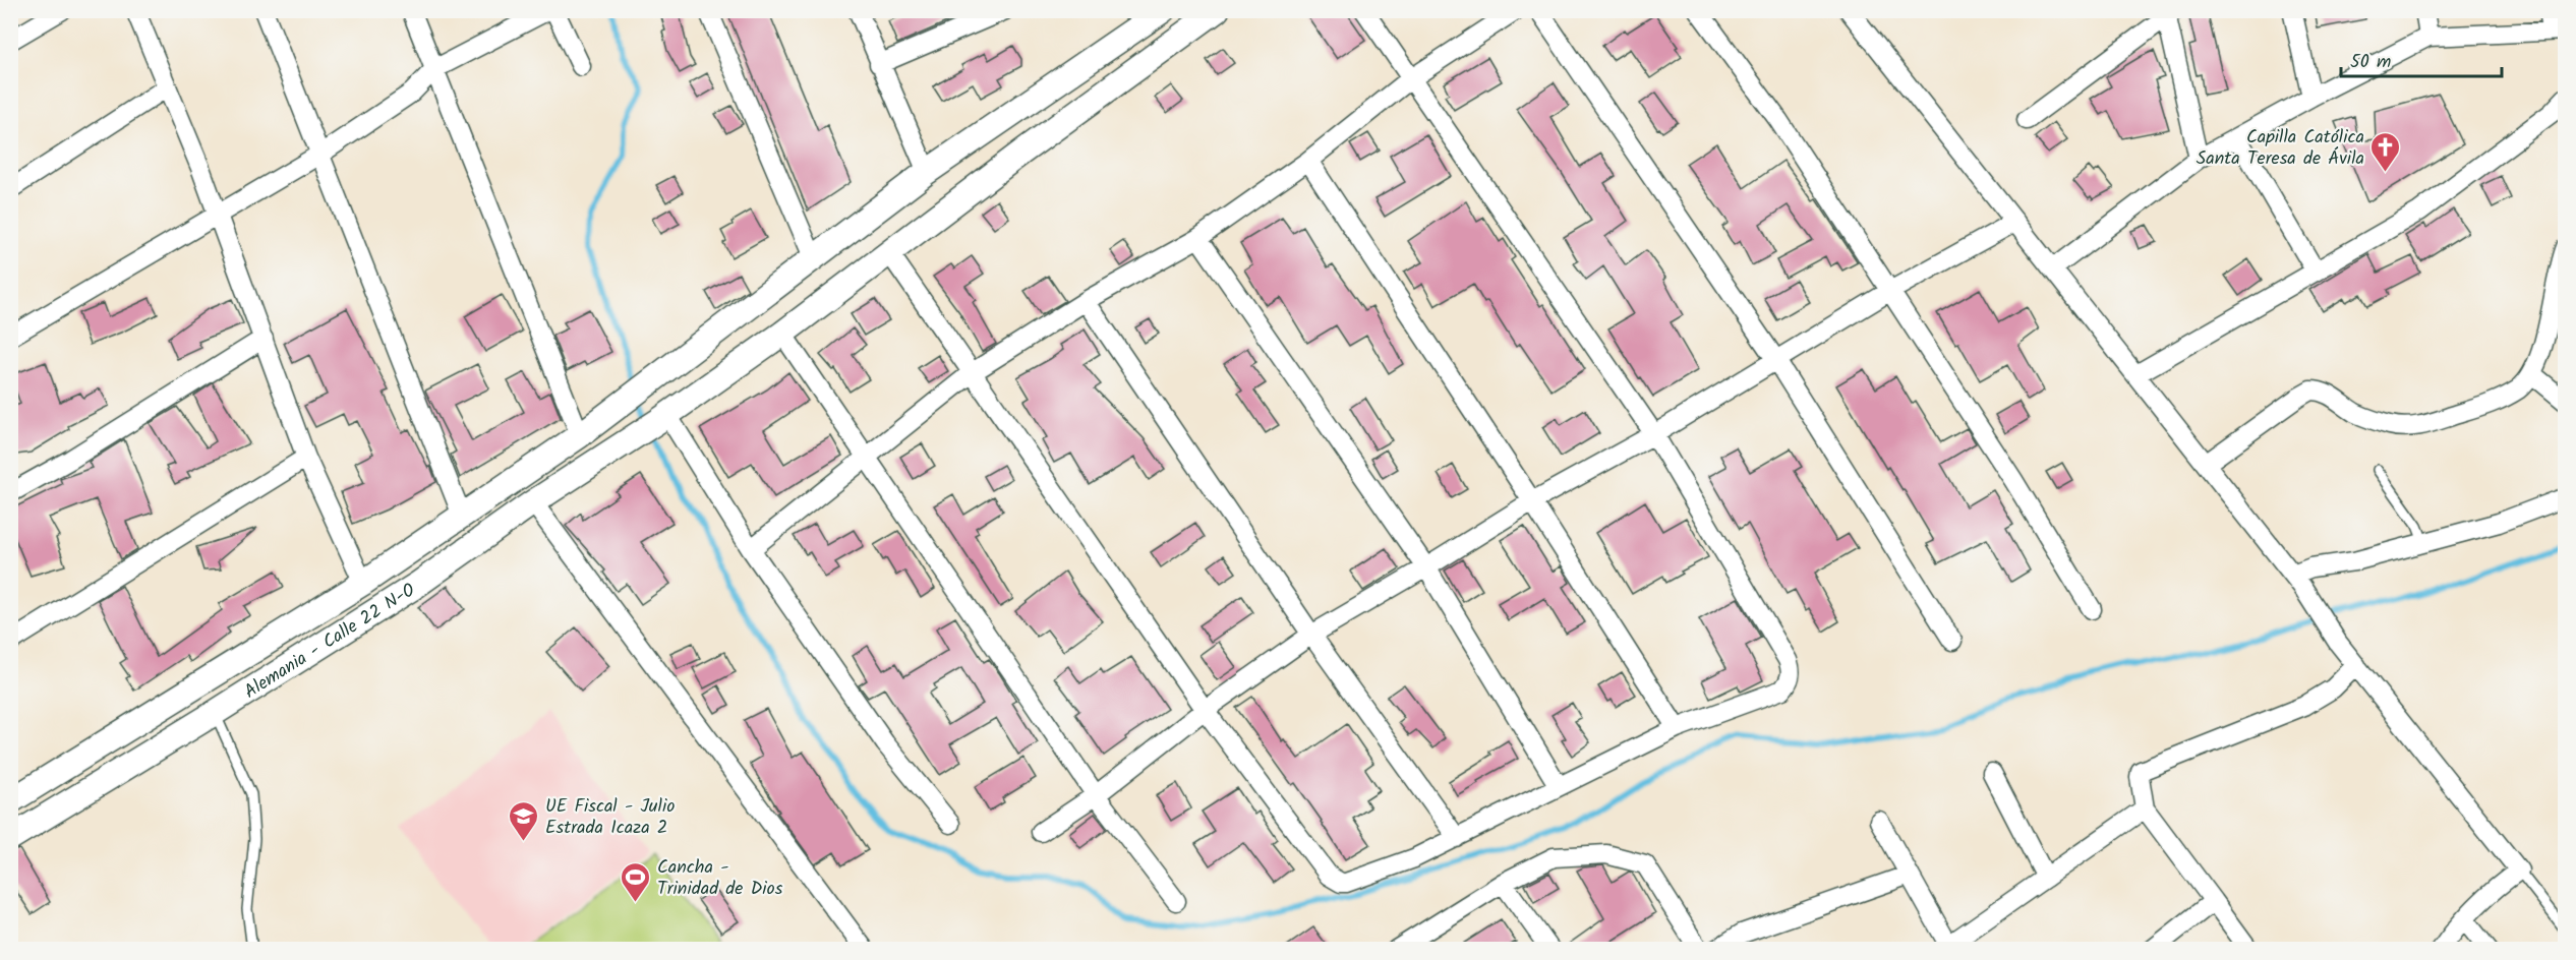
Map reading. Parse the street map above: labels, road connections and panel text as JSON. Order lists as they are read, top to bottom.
{
  "streets": {
    "street": ["Alemania - Calle 22 N-O"]
  },
  "places": {
    "church": ["Capilla Católica Santa Teresa de Ávila"],
    "school or university": ["UE Fiscal - Julio Estrada Icaza 2"],
    "sports": ["Cancha - Trinidad de Dios"]
  },
  "scale_bar": "50 m"
}
